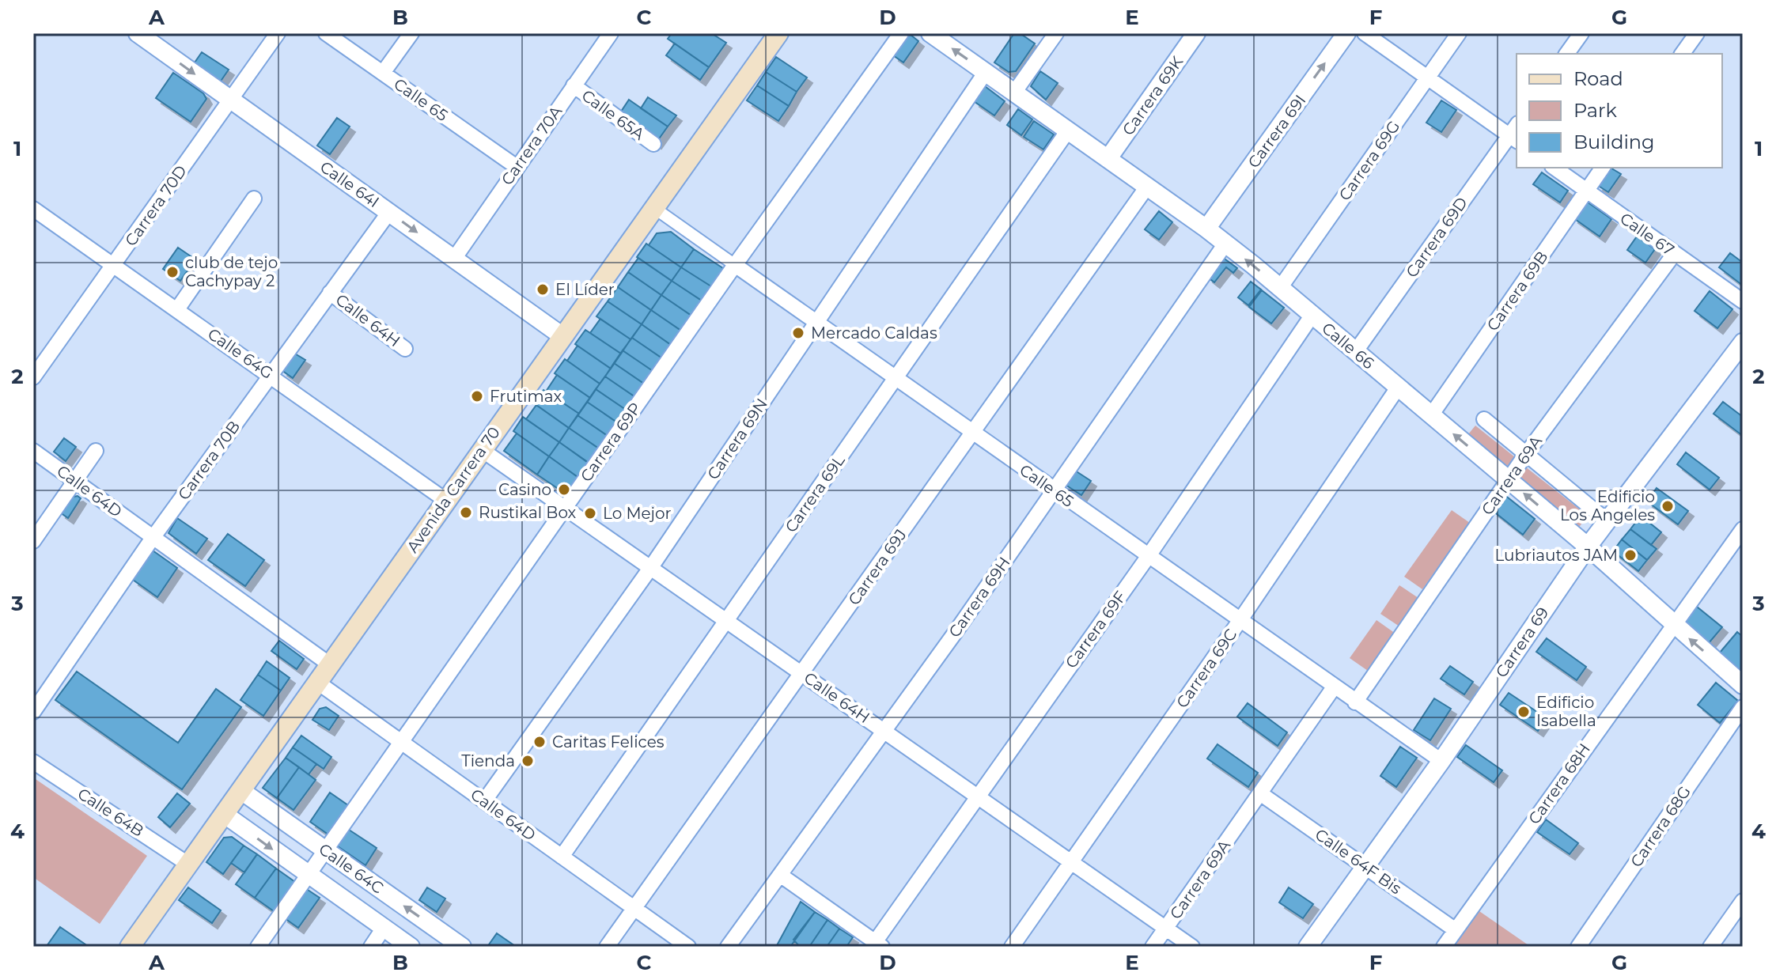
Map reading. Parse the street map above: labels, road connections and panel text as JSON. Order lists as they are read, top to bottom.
{
  "streets": {
    "main road": ["Avenida Carrera 70"],
    "street": [
      "Carrera 69K",
      "Calle 65",
      "Calle 65A",
      "Carrera 69I",
      "Carrera 70A",
      "Carrera 69G",
      "Calle 64I",
      "Carrera 70D",
      "Calle 67",
      "Carrera 69D",
      "Carrera 69B",
      "Calle 64H",
      "Calle 66",
      "Calle 64G",
      "Carrera 69N",
      "Carrera 69P",
      "Carrera 70B",
      "Carrera 69A",
      "Calle 64D",
      "Carrera 69L",
      "Carrera 69J",
      "Carrera 69H",
      "Carrera 69F",
      "Carrera 69",
      "Carrera 69C",
      "Carrera 68H",
      "Calle 64B",
      "Carrera 68G",
      "Calle 64F Bis",
      "Calle 64C"
    ]
  },
  "crossings": [
    ["Carrera 69K", "Calle 66"],
    ["Calle 65", "Carrera 70A"],
    ["Calle 65", "Carrera 69N"],
    ["Calle 65", "Carrera 69P"],
    ["Calle 65", "Carrera 69A"],
    ["Calle 65", "Avenida Carrera 70"],
    ["Calle 65", "Carrera 69L"],
    ["Calle 65", "Carrera 69J"],
    ["Calle 65", "Carrera 69H"],
    ["Calle 65", "Carrera 69F"],
    ["Calle 65", "Carrera 69"],
    ["Calle 65", "Carrera 69C"],
    ["Calle 65A", "Carrera 70A"],
    ["Carrera 69I", "Calle 66"],
    ["Carrera 70A", "Calle 64I"],
    ["Carrera 69G", "Calle 66"],
    ["Calle 64I", "Carrera 70D"],
    ["Calle 64I", "Carrera 70B"],
    ["Calle 64I", "Avenida Carrera 70"],
    ["Carrera 70D", "Calle 64G"],
    ["Calle 67", "Carrera 69B"],
    ["Calle 67", "Carrera 69A"],
    ["Carrera 69D", "Calle 66"],
    ["Carrera 69B", "Calle 66"],
    ["Calle 64H", "Carrera 69N"],
    ["Calle 64H", "Carrera 69P"],
    ["Calle 64H", "Carrera 70B"],
    ["Calle 64H", "Carrera 69A"],
    ["Calle 64H", "Avenida Carrera 70"],
    ["Calle 64H", "Carrera 69L"],
    ["Calle 64H", "Carrera 69J"],
    ["Calle 64H", "Carrera 69H"],
    ["Calle 64H", "Carrera 69F"],
    ["Calle 64H", "Carrera 69C"],
    ["Calle 66", "Carrera 69N"],
    ["Calle 66", "Carrera 69A"],
    ["Calle 66", "Carrera 69L"],
    ["Calle 66", "Carrera 69J"],
    ["Calle 66", "Carrera 69H"],
    ["Calle 66", "Carrera 69F"],
    ["Calle 66", "Carrera 69"],
    ["Calle 66", "Carrera 69C"],
    ["Calle 66", "Carrera 68H"],
    ["Calle 64G", "Carrera 70B"],
    ["Calle 64G", "Avenida Carrera 70"],
    ["Carrera 69N", "Calle 64D"],
    ["Carrera 69P", "Calle 64D"],
    ["Carrera 69P", "Calle 64C"],
    ["Carrera 70B", "Calle 64D"],
    ["Carrera 69A", "Calle 64F Bis"],
    ["Avenida Carrera 70", "Calle 64D"],
    ["Avenida Carrera 70", "Calle 64B"],
    ["Avenida Carrera 70", "Calle 64C"],
    ["Calle 64D", "Carrera 69L"],
    ["Calle 64D", "Carrera 69J"],
    ["Carrera 69", "Calle 64F Bis"],
    ["Carrera 68H", "Calle 64F Bis"]
  ],
  "one_way": ["Carrera 69I", "Calle 64I"],
  "places": [
    "club de tejo Cachypay 2",
    "El Líder",
    "Mercado Caldas",
    "Frutimax",
    "Casino",
    "Edificio Los Angeles",
    "Rustikal Box",
    "Lo Mejor",
    "Lubriautos JAM",
    "Edificio Isabella",
    "Caritas Felices",
    "Tienda"
  ],
  "legend": ["Road", "Park", "Building"],
  "grid": {
    "columns": [
      "A",
      "B",
      "C",
      "D",
      "E",
      "F",
      "G"
    ],
    "rows": [
      "1",
      "2",
      "3",
      "4"
    ]
  }
}
